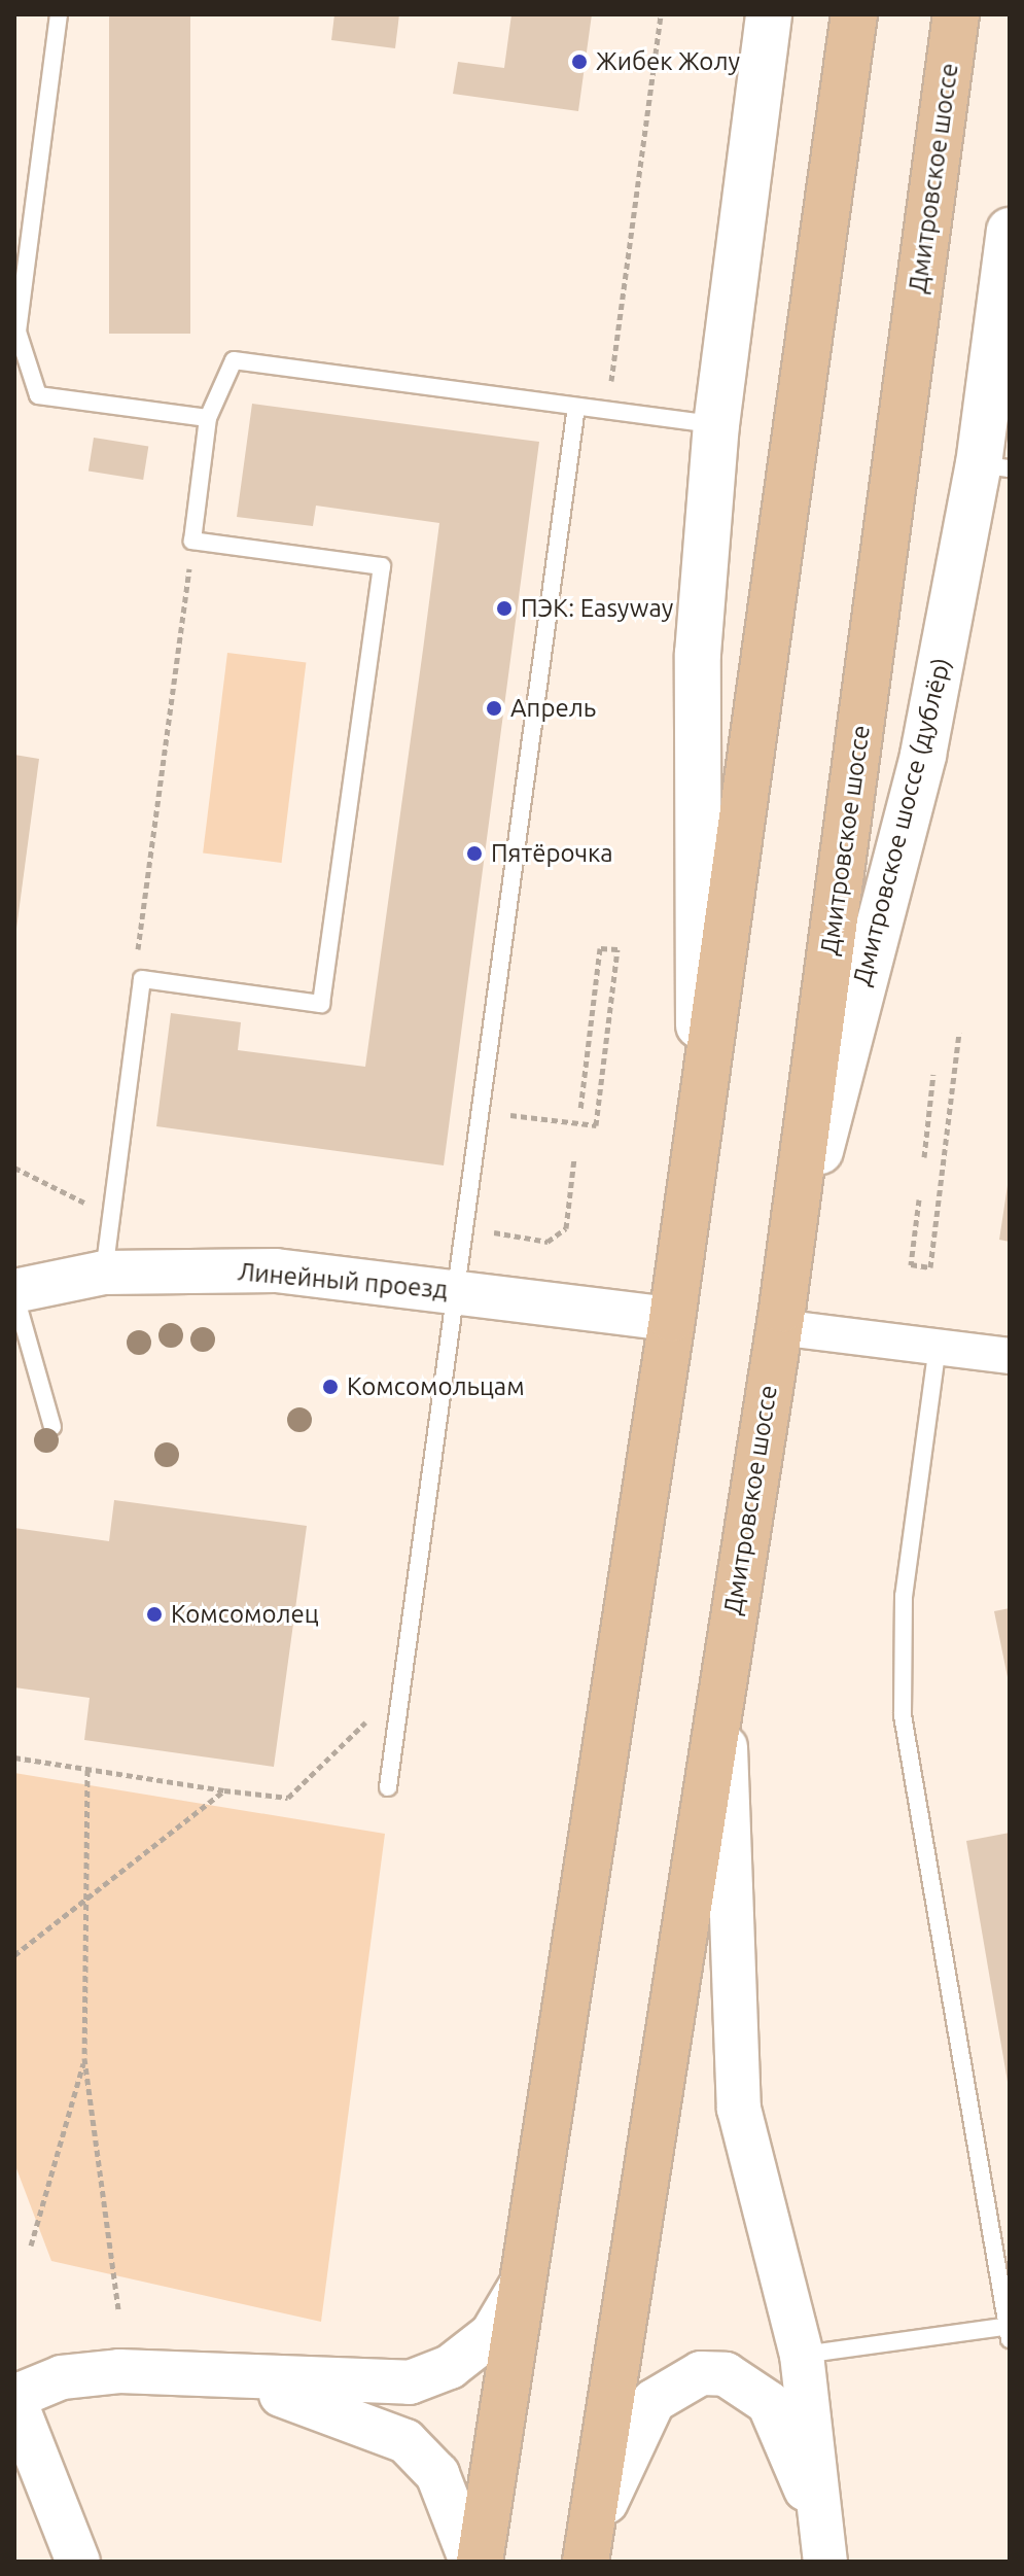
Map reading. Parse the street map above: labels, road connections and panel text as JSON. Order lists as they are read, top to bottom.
{
  "streets": {
    "main road": ["Дмитровское шоссе", "Дмитровское шоссе (дублёр)"],
    "street": ["Линейный проезд"]
  },
  "crossings": [
    ["Дмитровское шоссе", "Дмитровское шоссе (дублёр)"]
  ],
  "places": [
    "Жибек Жолу",
    "ПЭК: Easyway",
    "Апрель",
    "Пятёрочка",
    "Комсомольцам",
    "Комсомолец"
  ]
}
